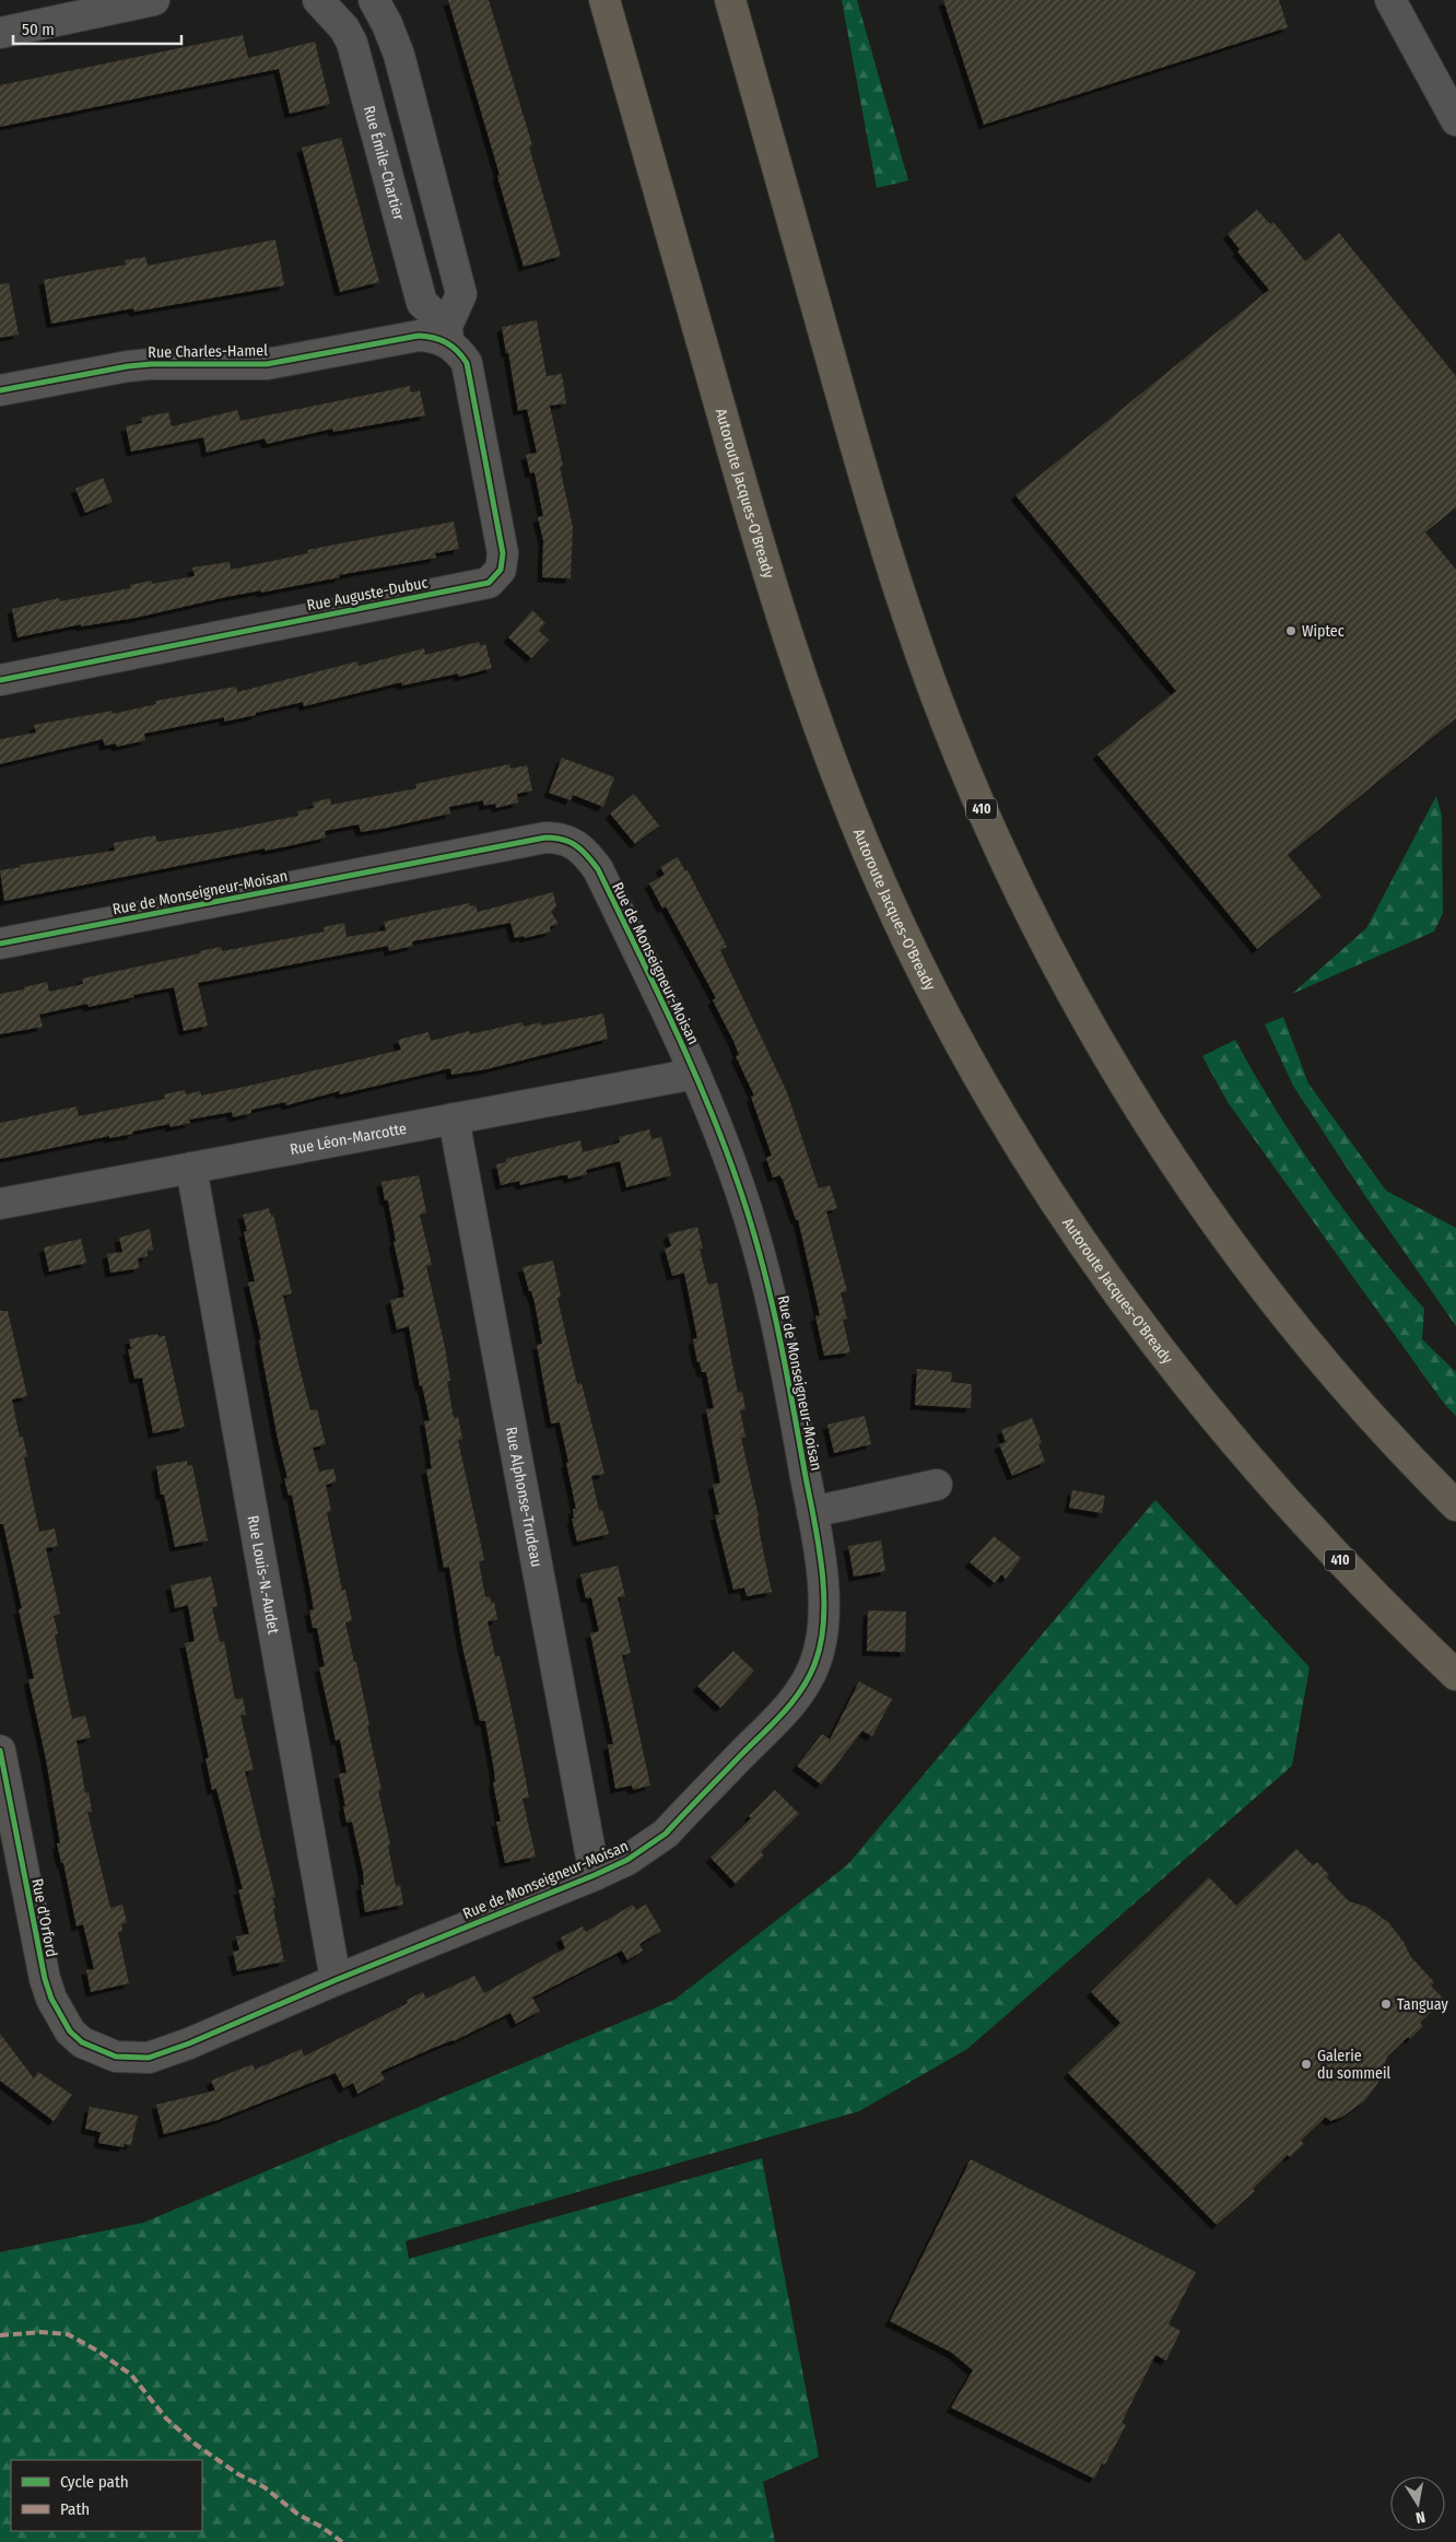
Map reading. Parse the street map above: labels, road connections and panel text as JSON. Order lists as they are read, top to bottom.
{
  "streets": {
    "highway": ["Autoroute Jacques-O'Bready", "410"],
    "street": [
      "Rue Émile-Chartier",
      "Rue Charles-Hamel",
      "Rue Auguste-Dubuc",
      "Rue de Monseigneur-Moisan",
      "Rue Léon-Marcotte",
      "Rue Alphonse-Trudeau",
      "Rue Louis-N.-Audet",
      "Rue d'Orford"
    ]
  },
  "crossings": [
    ["Rue Émile-Chartier", "Rue Charles-Hamel"],
    ["Rue Émile-Chartier", "Rue Auguste-Dubuc"],
    ["Rue Charles-Hamel", "Rue Auguste-Dubuc"],
    ["Rue de Monseigneur-Moisan", "Rue Léon-Marcotte"],
    ["Rue de Monseigneur-Moisan", "Rue Alphonse-Trudeau"],
    ["Rue de Monseigneur-Moisan", "Rue Louis-N.-Audet"],
    ["Rue de Monseigneur-Moisan", "Rue d'Orford"],
    ["Rue Léon-Marcotte", "Rue Alphonse-Trudeau"],
    ["Rue Léon-Marcotte", "Rue Louis-N.-Audet"]
  ],
  "places": ["Wiptec", "Tanguay", "Galerie du sommeil"],
  "legend": ["Cycle path", "Path"],
  "scale_bar": "50 m",
  "north": "bottom"
}
